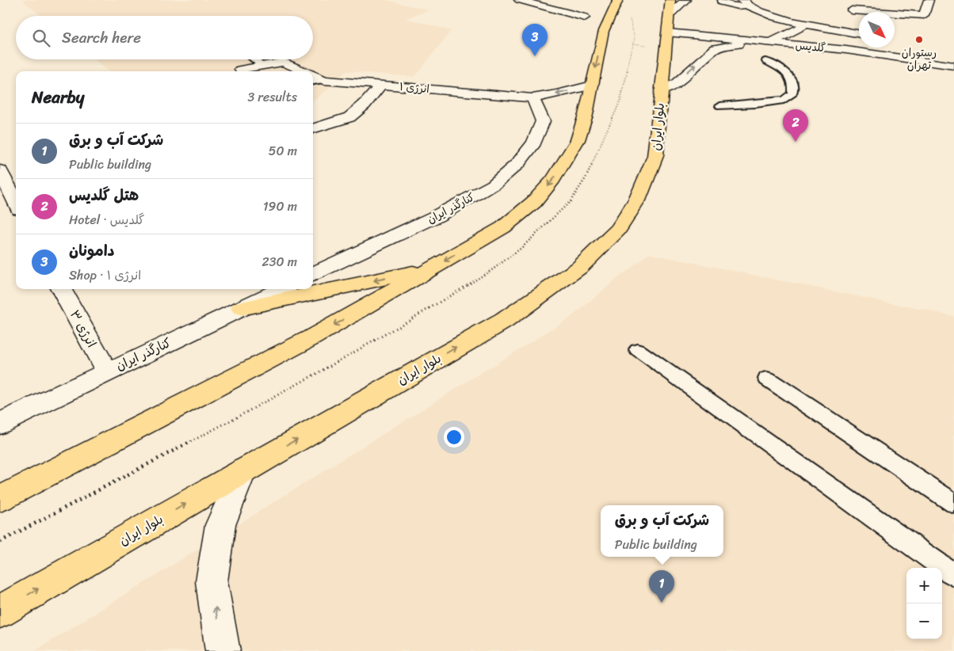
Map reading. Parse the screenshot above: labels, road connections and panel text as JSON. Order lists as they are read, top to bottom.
{
  "streets": {
    "main road": ["بلوار ایران"],
    "street": [
      "گلدیس",
      "انرژی ۱",
      "کنارگذر ایران",
      "انرژی ۳"
    ]
  },
  "crossings": [
    ["انرژی ۱", "کنارگذر ایران"],
    ["کنارگذر ایران", "انرژی ۳"]
  ],
  "places": ["رستوران تهران"],
  "north": "bottom right",
  "page": {
    "search": "Search here",
    "pins": ["3", "2", "1"],
    "heading": ["Nearby", "3 results"],
    "list": [
      {
        "mark": "1",
        "name": "شرکت آب و برق",
        "note": "Public building",
        "value": "50 m"
      },
      {
        "mark": "2",
        "name": "هتل گلدیس",
        "note": "Hotel · گلدیس",
        "value": "190 m"
      },
      {
        "mark": "3",
        "name": "دامونان",
        "note": "Shop · انرژی ۱",
        "value": "230 m"
      }
    ],
    "popup": ["شرکت آب و برق", "Public building"],
    "map_buttons": ["+", "−"]
  }
}
